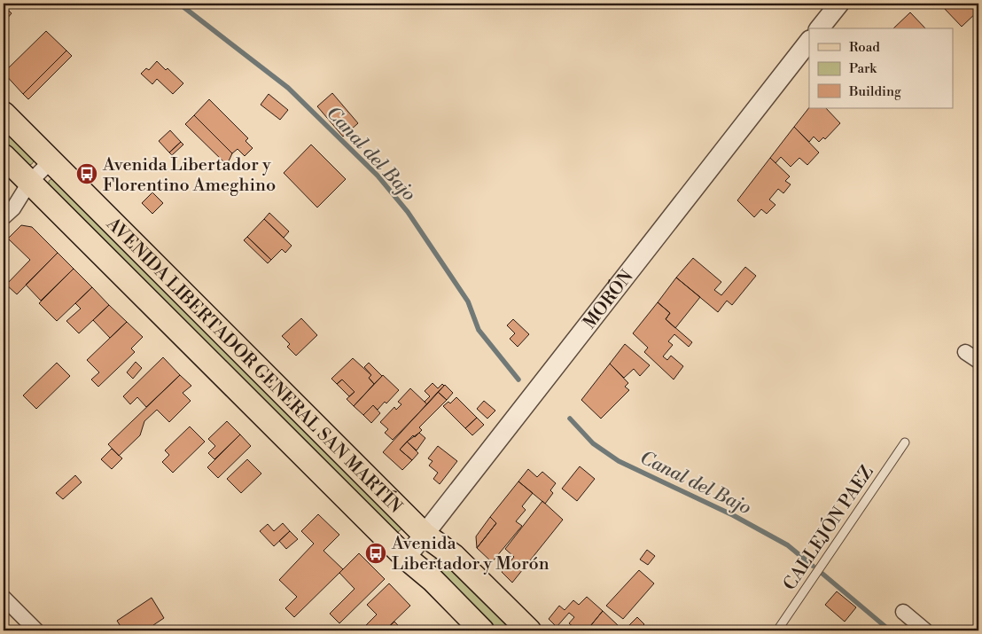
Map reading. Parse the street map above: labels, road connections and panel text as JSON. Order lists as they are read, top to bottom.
{
  "streets": {
    "main road": ["AVENIDA LIBERTADOR GENERAL SAN MARTÍN"],
    "street": ["MORÓN"],
    "lane": ["CALLEJÓN PAEZ"]
  },
  "crossings": [
    ["MORÓN", "AVENIDA LIBERTADOR GENERAL SAN MARTÍN"]
  ],
  "water": ["Canal del Bajo"],
  "places": {
    "bus stop": ["Avenida Libertador y Florentino Ameghino", "Avenida Libertador y Morón"]
  },
  "legend": ["Road", "Park", "Building"]
}
